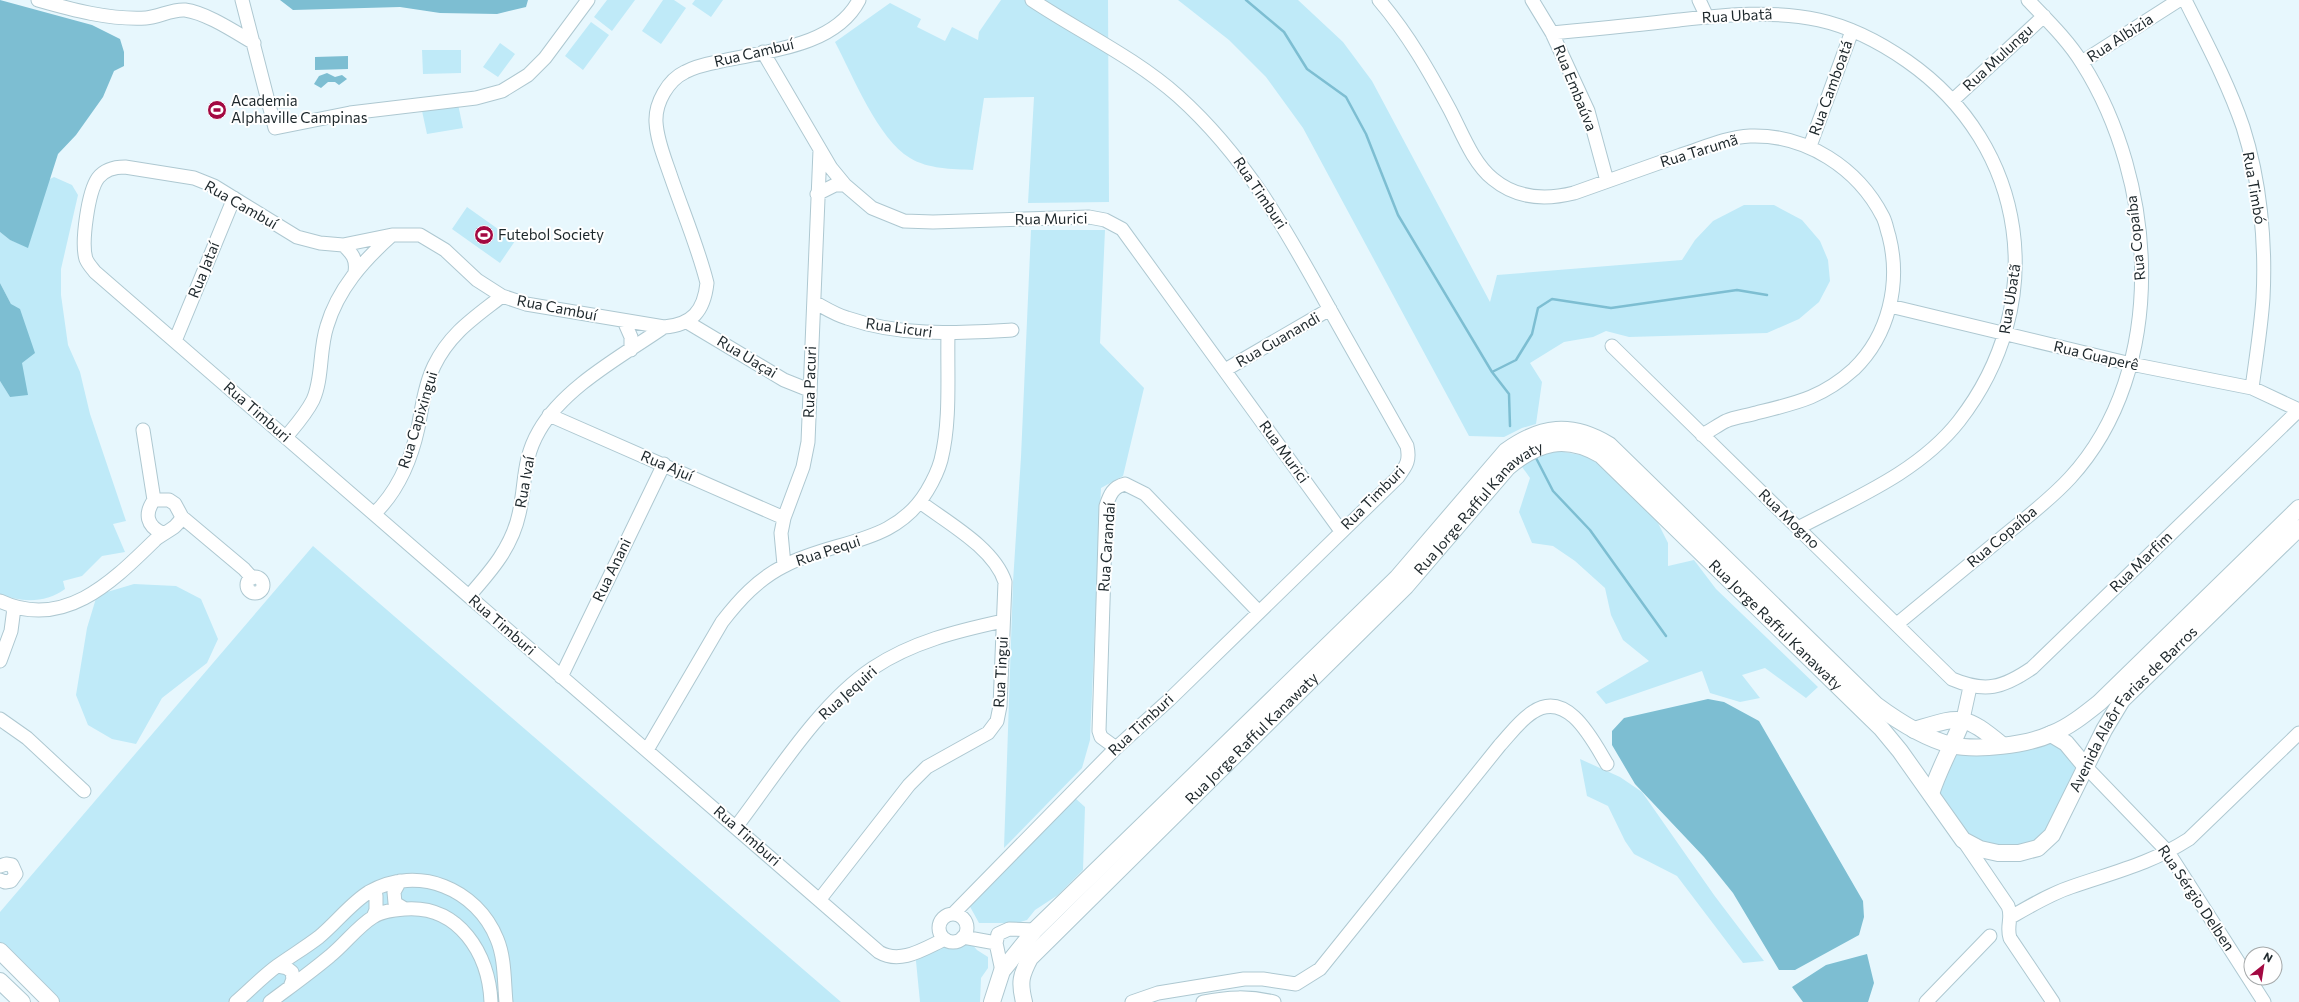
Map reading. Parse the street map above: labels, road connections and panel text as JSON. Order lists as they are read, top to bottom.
{
  "streets": {
    "main road": ["Rua Jorge Rafful Kanawaty", "Avenida Alaôr Farias de Barros"],
    "street": [
      "Rua Ubatã",
      "Rua Albizia",
      "Rua Cambuí",
      "Rua Mulungu",
      "Rua Embaúva",
      "Rua Camboatá",
      "Rua Tarumã",
      "Rua Timbó",
      "Rua Timburi",
      "Rua Murici",
      "Rua Copaíba",
      "Rua Jataí",
      "Rua Licuri",
      "Rua Guanandi",
      "Rua Guaperê",
      "Rua Uaçai",
      "Rua Pacuri",
      "Rua Capixingui",
      "Rua Ajuí",
      "Rua Ivaí",
      "Rua Mogno",
      "Rua Carandaí",
      "Rua Pequi",
      "Rua Marfim",
      "Rua Anani",
      "Rua Tingui",
      "Rua Jequiri",
      "Rua Sérgio Delben"
    ]
  },
  "crossings": [
    ["Rua Ubatã", "Rua Mulungu"],
    ["Rua Ubatã", "Rua Embaúva"],
    ["Rua Ubatã", "Rua Camboatá"],
    ["Rua Ubatã", "Rua Guaperê"],
    ["Rua Ubatã", "Rua Mogno"],
    ["Rua Albizia", "Rua Copaíba"],
    ["Rua Cambuí", "Rua Timburi"],
    ["Rua Cambuí", "Rua Murici"],
    ["Rua Cambuí", "Rua Jataí"],
    ["Rua Cambuí", "Rua Uaçai"],
    ["Rua Cambuí", "Rua Capixingui"],
    ["Rua Cambuí", "Rua Ivaí"],
    ["Rua Mulungu", "Rua Copaíba"],
    ["Rua Embaúva", "Rua Tarumã"],
    ["Rua Camboatá", "Rua Tarumã"],
    ["Rua Tarumã", "Rua Guaperê"],
    ["Rua Tarumã", "Rua Mogno"],
    ["Rua Timbó", "Rua Guaperê"],
    ["Rua Timburi", "Rua Murici"],
    ["Rua Timburi", "Rua Jataí"],
    ["Rua Timburi", "Rua Guanandi"],
    ["Rua Timburi", "Rua Capixingui"],
    ["Rua Timburi", "Rua Ivaí"],
    ["Rua Timburi", "Rua Carandaí"],
    ["Rua Timburi", "Rua Pequi"],
    ["Rua Timburi", "Rua Anani"],
    ["Rua Timburi", "Rua Tingui"],
    ["Rua Timburi", "Rua Jequiri"],
    ["Rua Murici", "Rua Guanandi"],
    ["Rua Murici", "Rua Pacuri"],
    ["Rua Copaíba", "Rua Guaperê"],
    ["Rua Copaíba", "Rua Mogno"],
    ["Rua Licuri", "Rua Pacuri"],
    ["Rua Licuri", "Rua Pequi"],
    ["Rua Guaperê", "Rua Marfim"],
    ["Rua Uaçai", "Rua Pacuri"],
    ["Rua Pacuri", "Rua Ajuí"],
    ["Rua Pacuri", "Rua Pequi"],
    ["Rua Ajuí", "Rua Ivaí"],
    ["Rua Ajuí", "Rua Anani"],
    ["Rua Jorge Rafful Kanawaty", "Avenida Alaôr Farias de Barros"],
    ["Rua Jorge Rafful Kanawaty", "Rua Sérgio Delben"],
    ["Rua Mogno", "Rua Marfim"],
    ["Rua Pequi", "Rua Tingui"],
    ["Rua Tingui", "Rua Jequiri"],
    ["Avenida Alaôr Farias de Barros", "Rua Sérgio Delben"]
  ],
  "places": {
    "sports": ["Academia Alphaville Campinas", "Futebol Society"]
  },
  "north": "top right"
}
